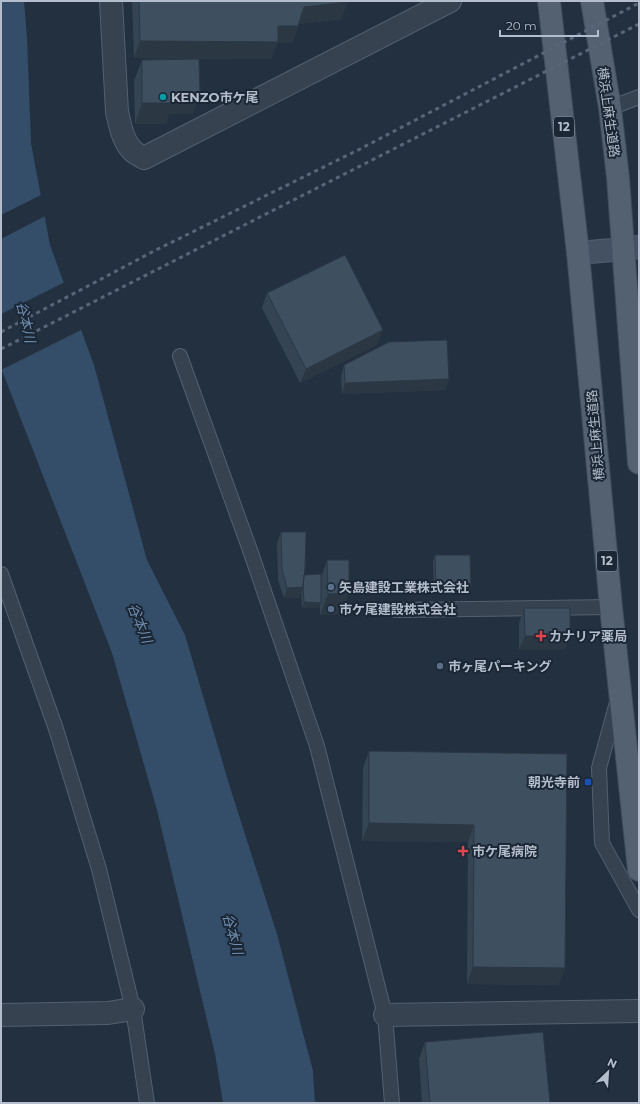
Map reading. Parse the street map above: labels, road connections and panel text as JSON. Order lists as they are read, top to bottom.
{
  "streets": {
    "main road": ["横浜上麻生道路", "12"]
  },
  "water": ["谷本川"],
  "places": {
    "other": [
      "KENZO市ケ尾",
      "矢島建設工業株式会社",
      "市ケ尾建設株式会社",
      "市ヶ尾パーキング"
    ],
    "health": ["カナリア薬局", "市ケ尾病院"],
    "transit": ["朝光寺前"]
  },
  "scale_bar": "20 m",
  "north": "top right"
}
